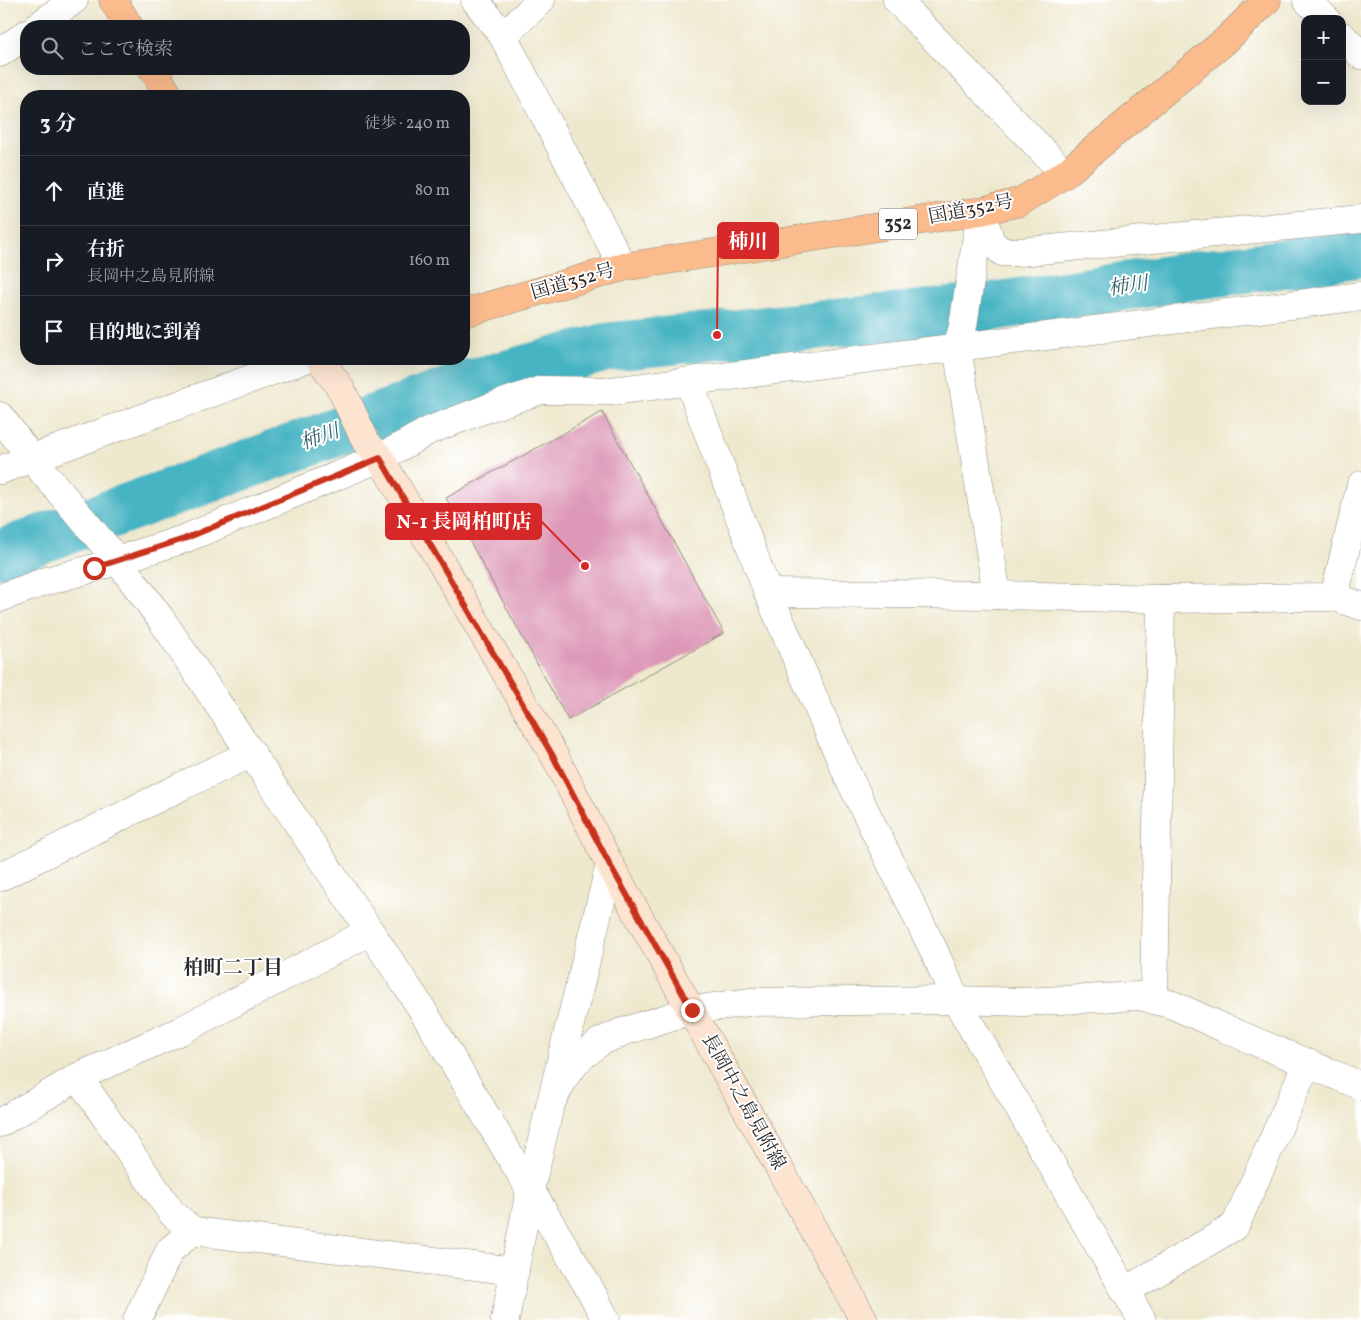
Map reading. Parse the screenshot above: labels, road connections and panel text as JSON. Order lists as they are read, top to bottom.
{
  "streets": {
    "highway": ["国道352号", "352"],
    "main road": ["長岡中之島見附線"]
  },
  "districts": ["柏町二丁目"],
  "water": ["柿川"],
  "places": ["柿川", "N-1 長岡柏町店"],
  "page": {
    "map_buttons": ["+", "−"],
    "search": "ここで検索",
    "heading": ["3 分", "徒歩 · 240 m"],
    "list": [
      ["直進", "80 m"],
      ["右折", "長岡中之島見附線", "160 m"],
      "目的地に到着"
    ]
  }
}
